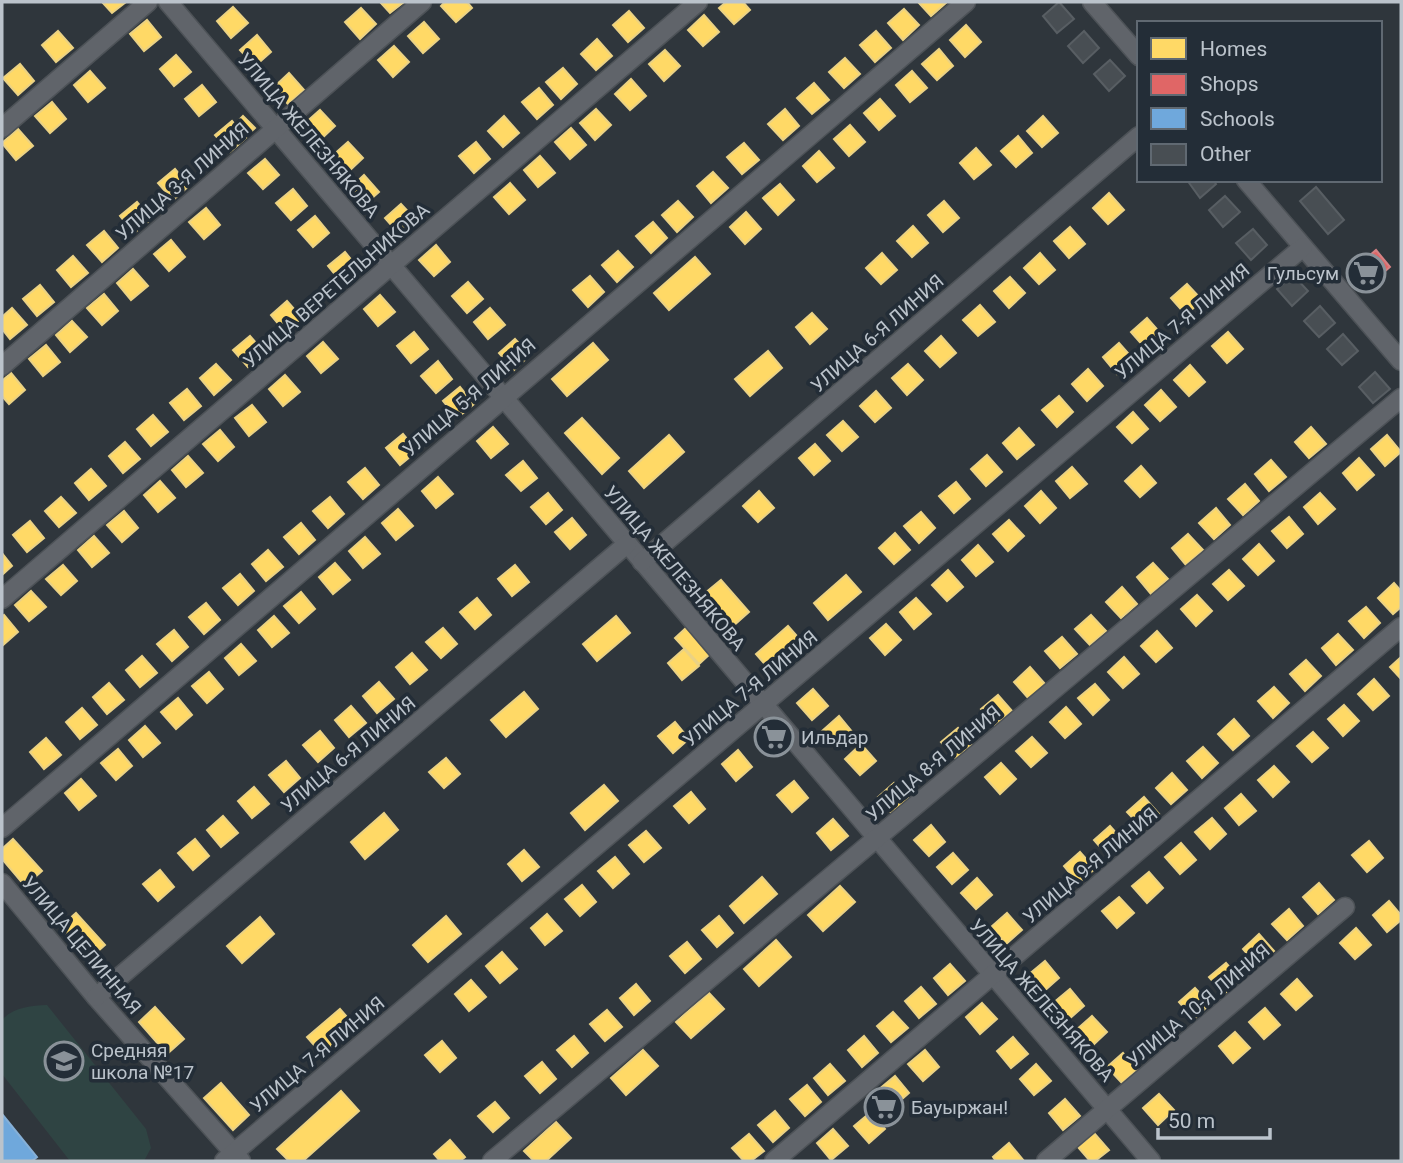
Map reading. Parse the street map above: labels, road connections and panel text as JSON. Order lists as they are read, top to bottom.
{
  "streets": {
    "street": [
      "УЛИЦА ЖЕЛЕЗНЯКОВА",
      "УЛИЦА 3-Я ЛИНИЯ",
      "УЛИЦА ВЕРЕТЕЛЬНИКОВА",
      "УЛИЦА 7-Я ЛИНИЯ",
      "УЛИЦА 6-Я ЛИНИЯ",
      "УЛИЦА 5-Я ЛИНИЯ",
      "УЛИЦА 8-Я ЛИНИЯ",
      "УЛИЦА 9-Я ЛИНИЯ",
      "УЛИЦА ЦЕЛИННАЯ",
      "УЛИЦА 10-Я ЛИНИЯ"
    ]
  },
  "crossings": [
    ["УЛИЦА ЖЕЛЕЗНЯКОВА", "УЛИЦА 3-Я ЛИНИЯ"],
    ["УЛИЦА ЖЕЛЕЗНЯКОВА", "УЛИЦА ВЕРЕТЕЛЬНИКОВА"],
    ["УЛИЦА ЖЕЛЕЗНЯКОВА", "УЛИЦА 7-Я ЛИНИЯ"],
    ["УЛИЦА ЖЕЛЕЗНЯКОВА", "УЛИЦА 6-Я ЛИНИЯ"],
    ["УЛИЦА ЖЕЛЕЗНЯКОВА", "УЛИЦА 5-Я ЛИНИЯ"],
    ["УЛИЦА ЖЕЛЕЗНЯКОВА", "УЛИЦА 8-Я ЛИНИЯ"],
    ["УЛИЦА ЖЕЛЕЗНЯКОВА", "УЛИЦА 9-Я ЛИНИЯ"],
    ["УЛИЦА ЖЕЛЕЗНЯКОВА", "УЛИЦА 10-Я ЛИНИЯ"],
    ["УЛИЦА 7-Я ЛИНИЯ", "УЛИЦА ЦЕЛИННАЯ"],
    ["УЛИЦА 6-Я ЛИНИЯ", "УЛИЦА ЦЕЛИННАЯ"]
  ],
  "places": {
    "supermarket": ["Гульсум", "Ильдар", "Бауыржан!"],
    "school or university": ["Средняя школа №17"]
  },
  "legend": [
    "Homes",
    "Shops",
    "Schools",
    "Other"
  ],
  "scale_bar": "50 m"
}
